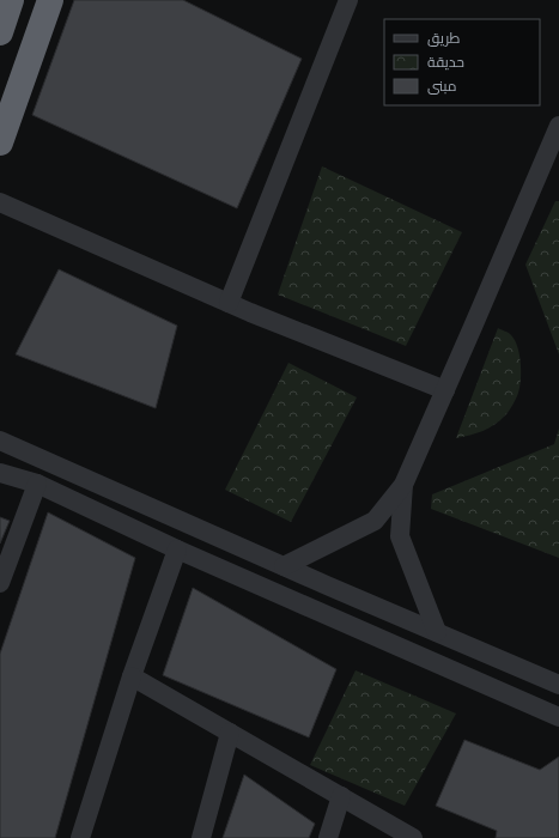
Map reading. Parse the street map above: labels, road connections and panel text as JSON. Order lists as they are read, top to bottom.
{
  "legend": ["طريق", "حديقة", "مبنى"]
}
